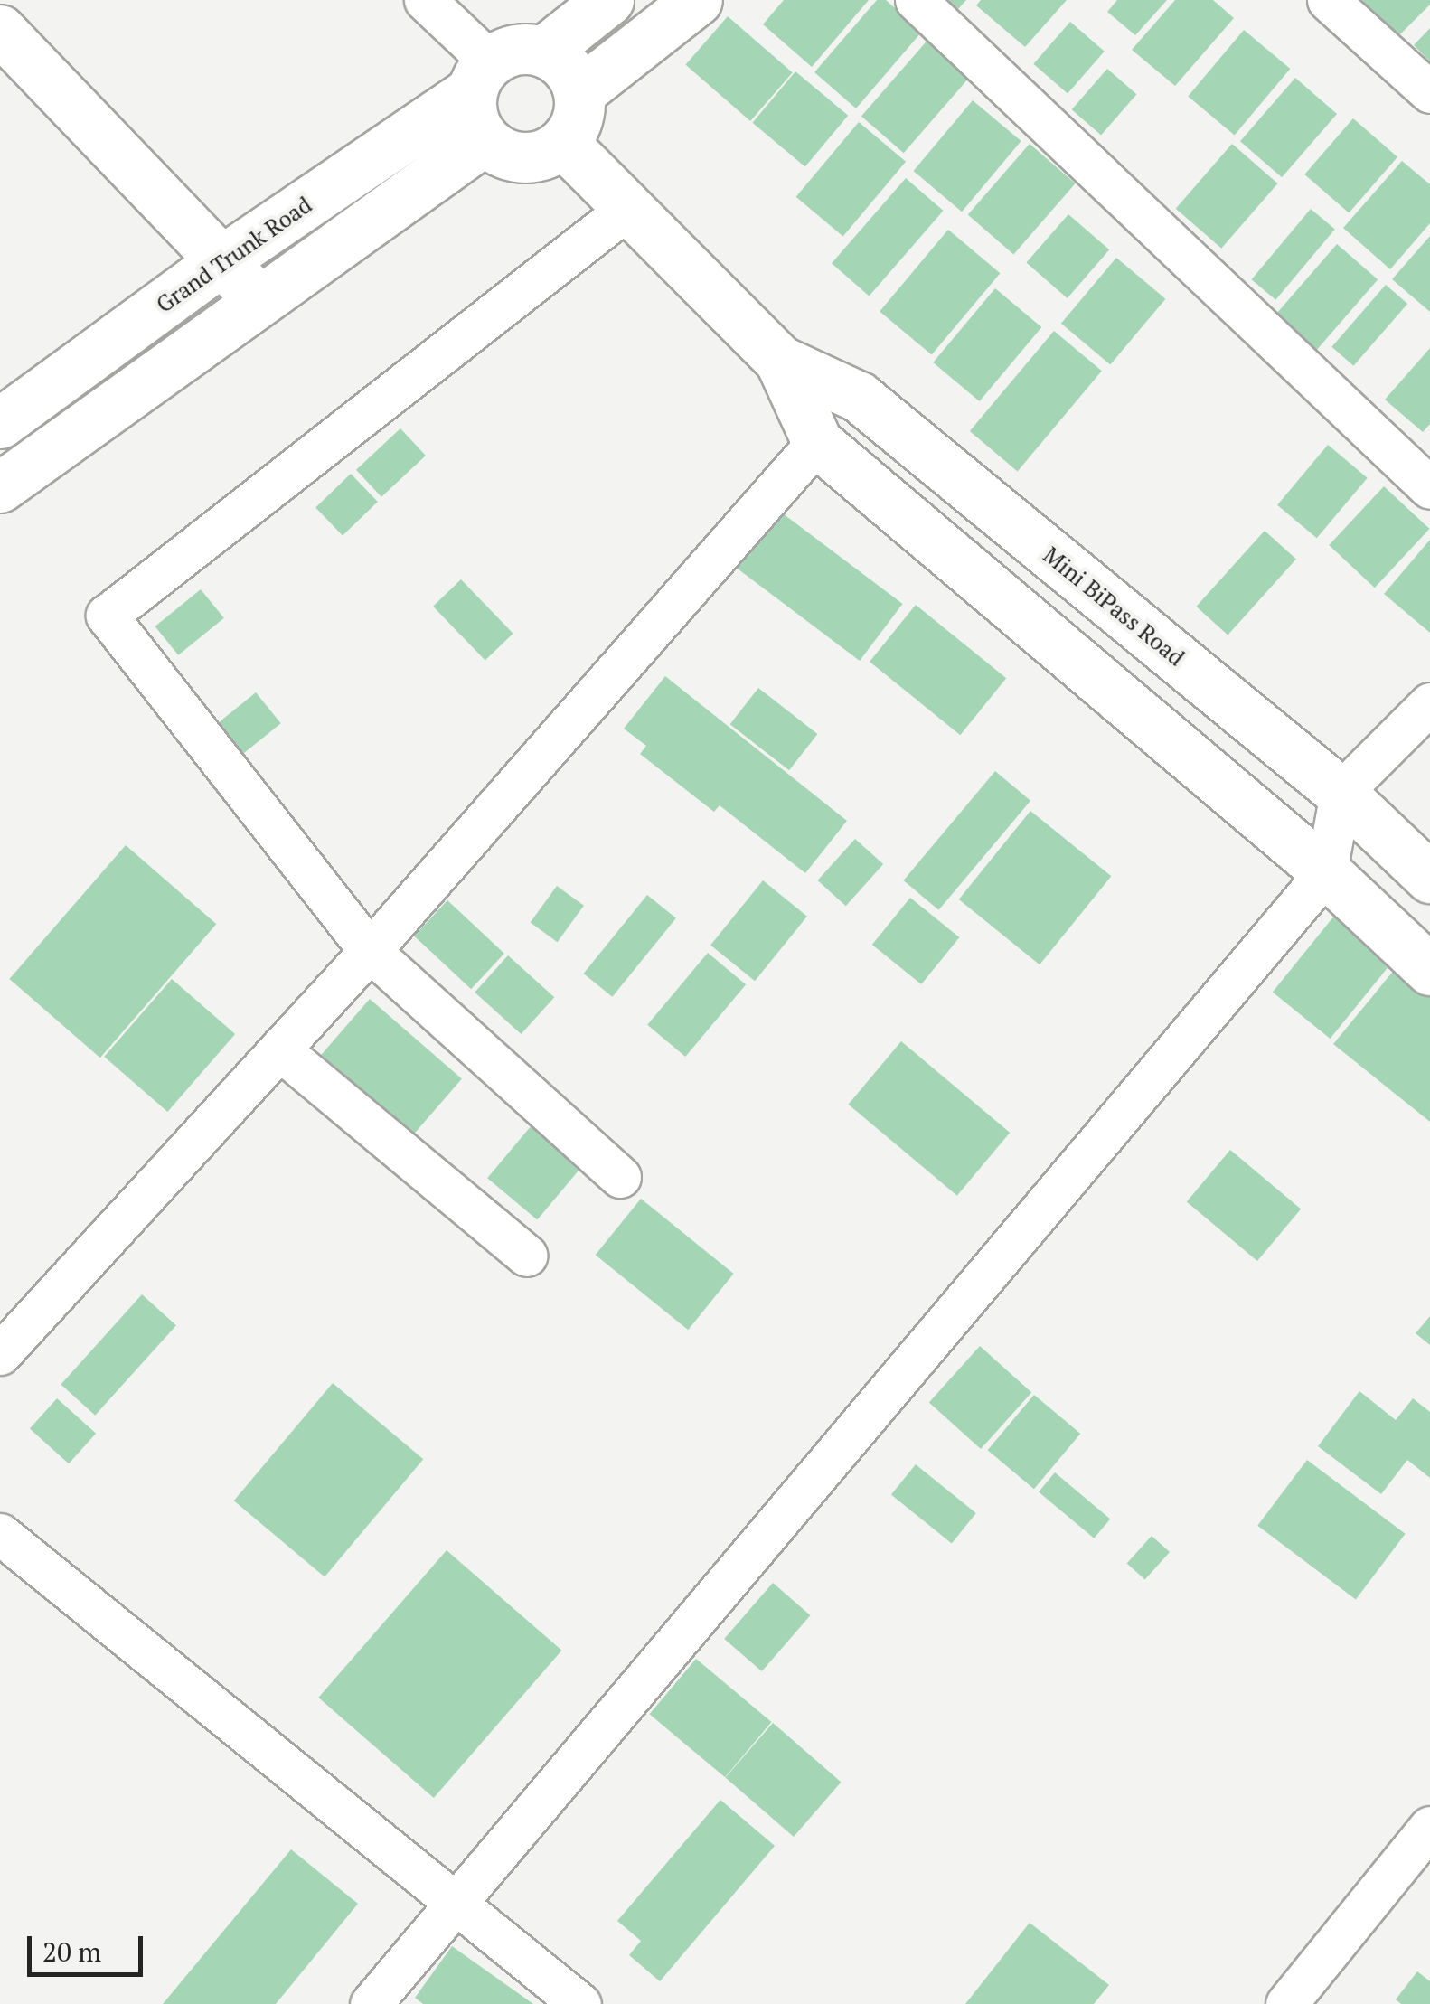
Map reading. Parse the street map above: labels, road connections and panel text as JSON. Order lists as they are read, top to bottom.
{
  "streets": {
    "street": ["Grand Trunk Road", "Mini BiPass Road"]
  },
  "scale_bar": "20 m"
}
